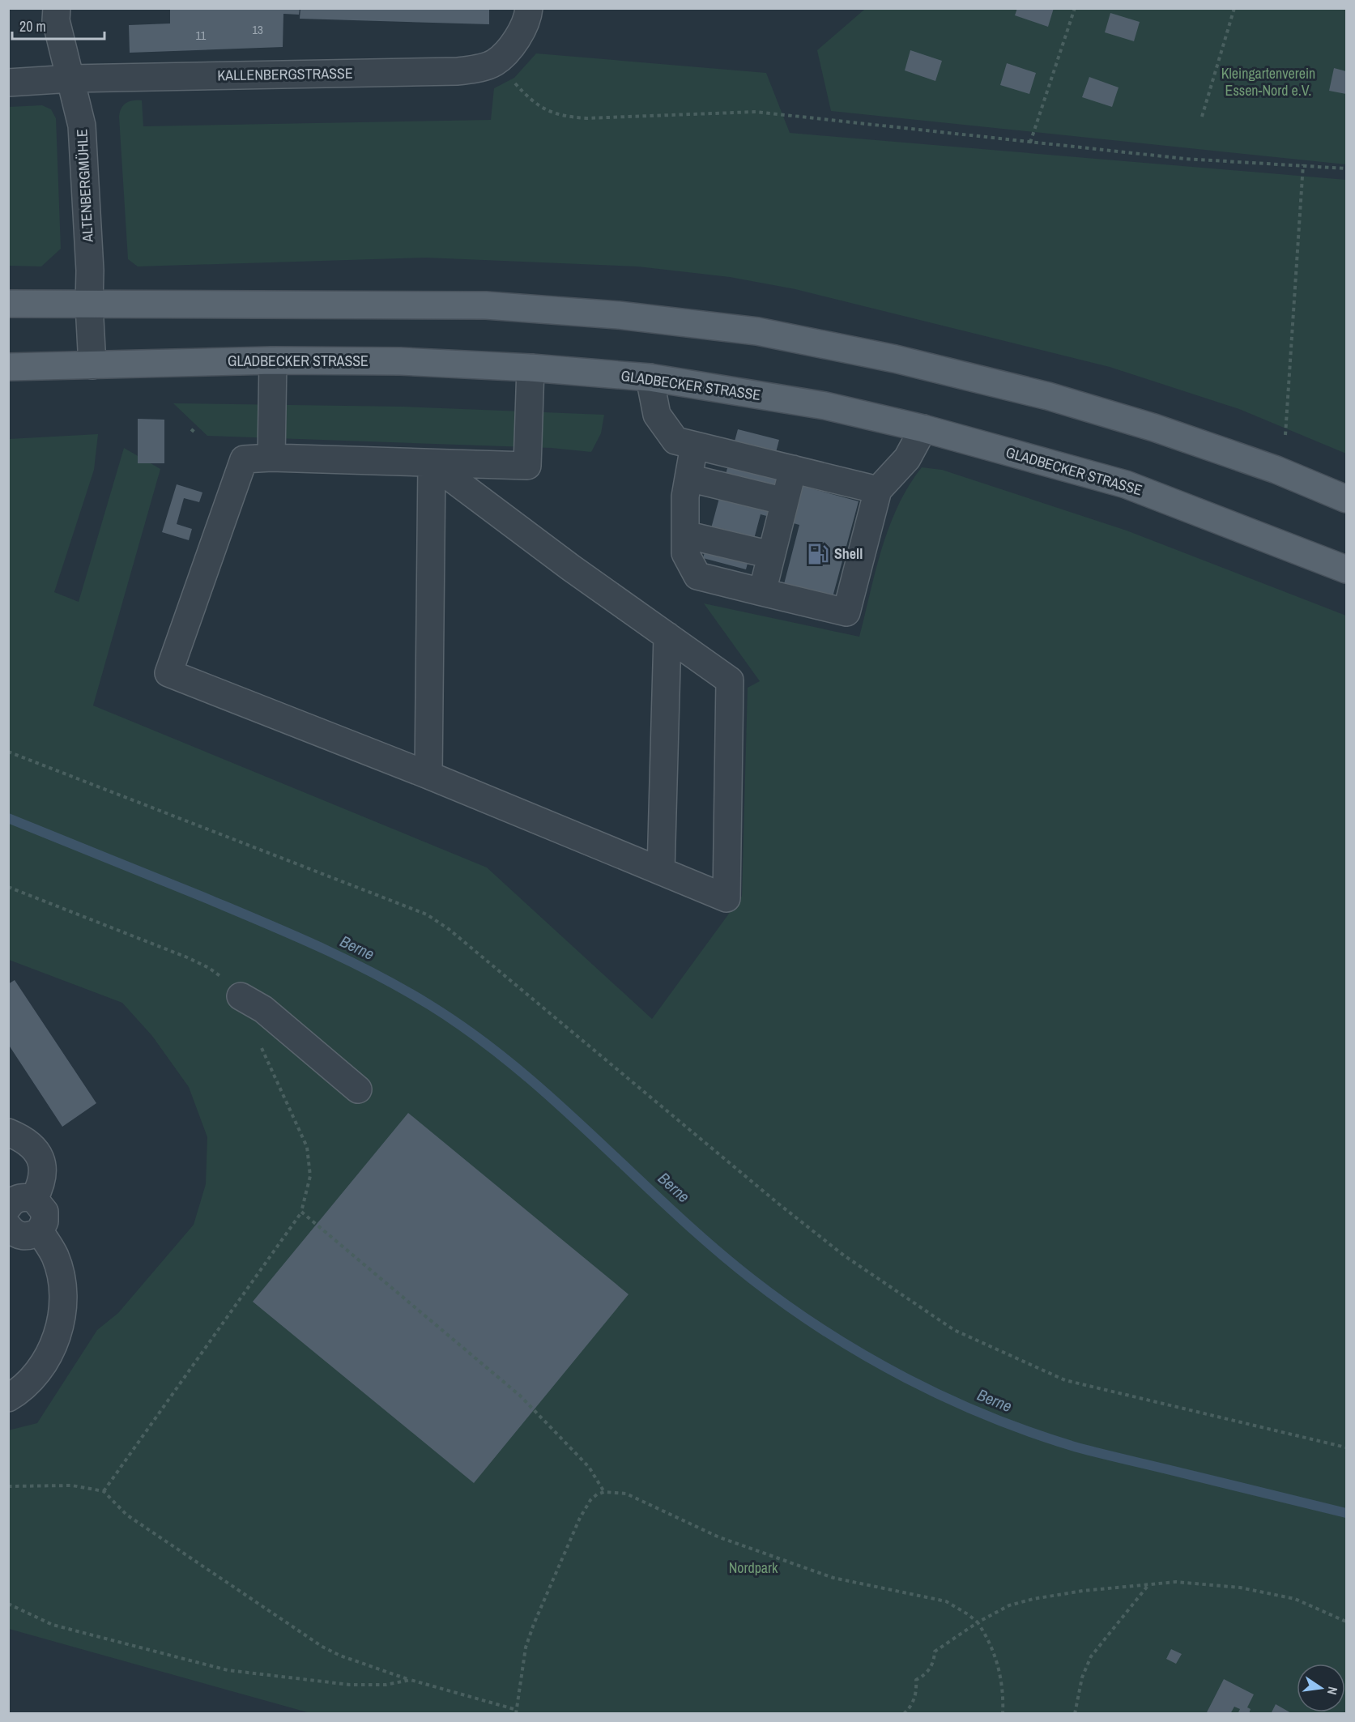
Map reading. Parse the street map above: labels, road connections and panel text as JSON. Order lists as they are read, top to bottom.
{
  "streets": {
    "main road": ["GLADBECKER STRASSE"],
    "street": ["KALLENBERGSTRASSE", "ALTENBERGMÜHLE"]
  },
  "crossings": [
    ["KALLENBERGSTRASSE", "ALTENBERGMÜHLE"],
    ["ALTENBERGMÜHLE", "GLADBECKER STRASSE"]
  ],
  "water": ["Berne"],
  "parks": ["Kleingartenverein Essen-Nord e.V.", "Nordpark"],
  "places": {
    "fuel station": ["Shell"]
  },
  "house_numbers": ["13", "11"],
  "scale_bar": "20 m",
  "north": "right"
}
